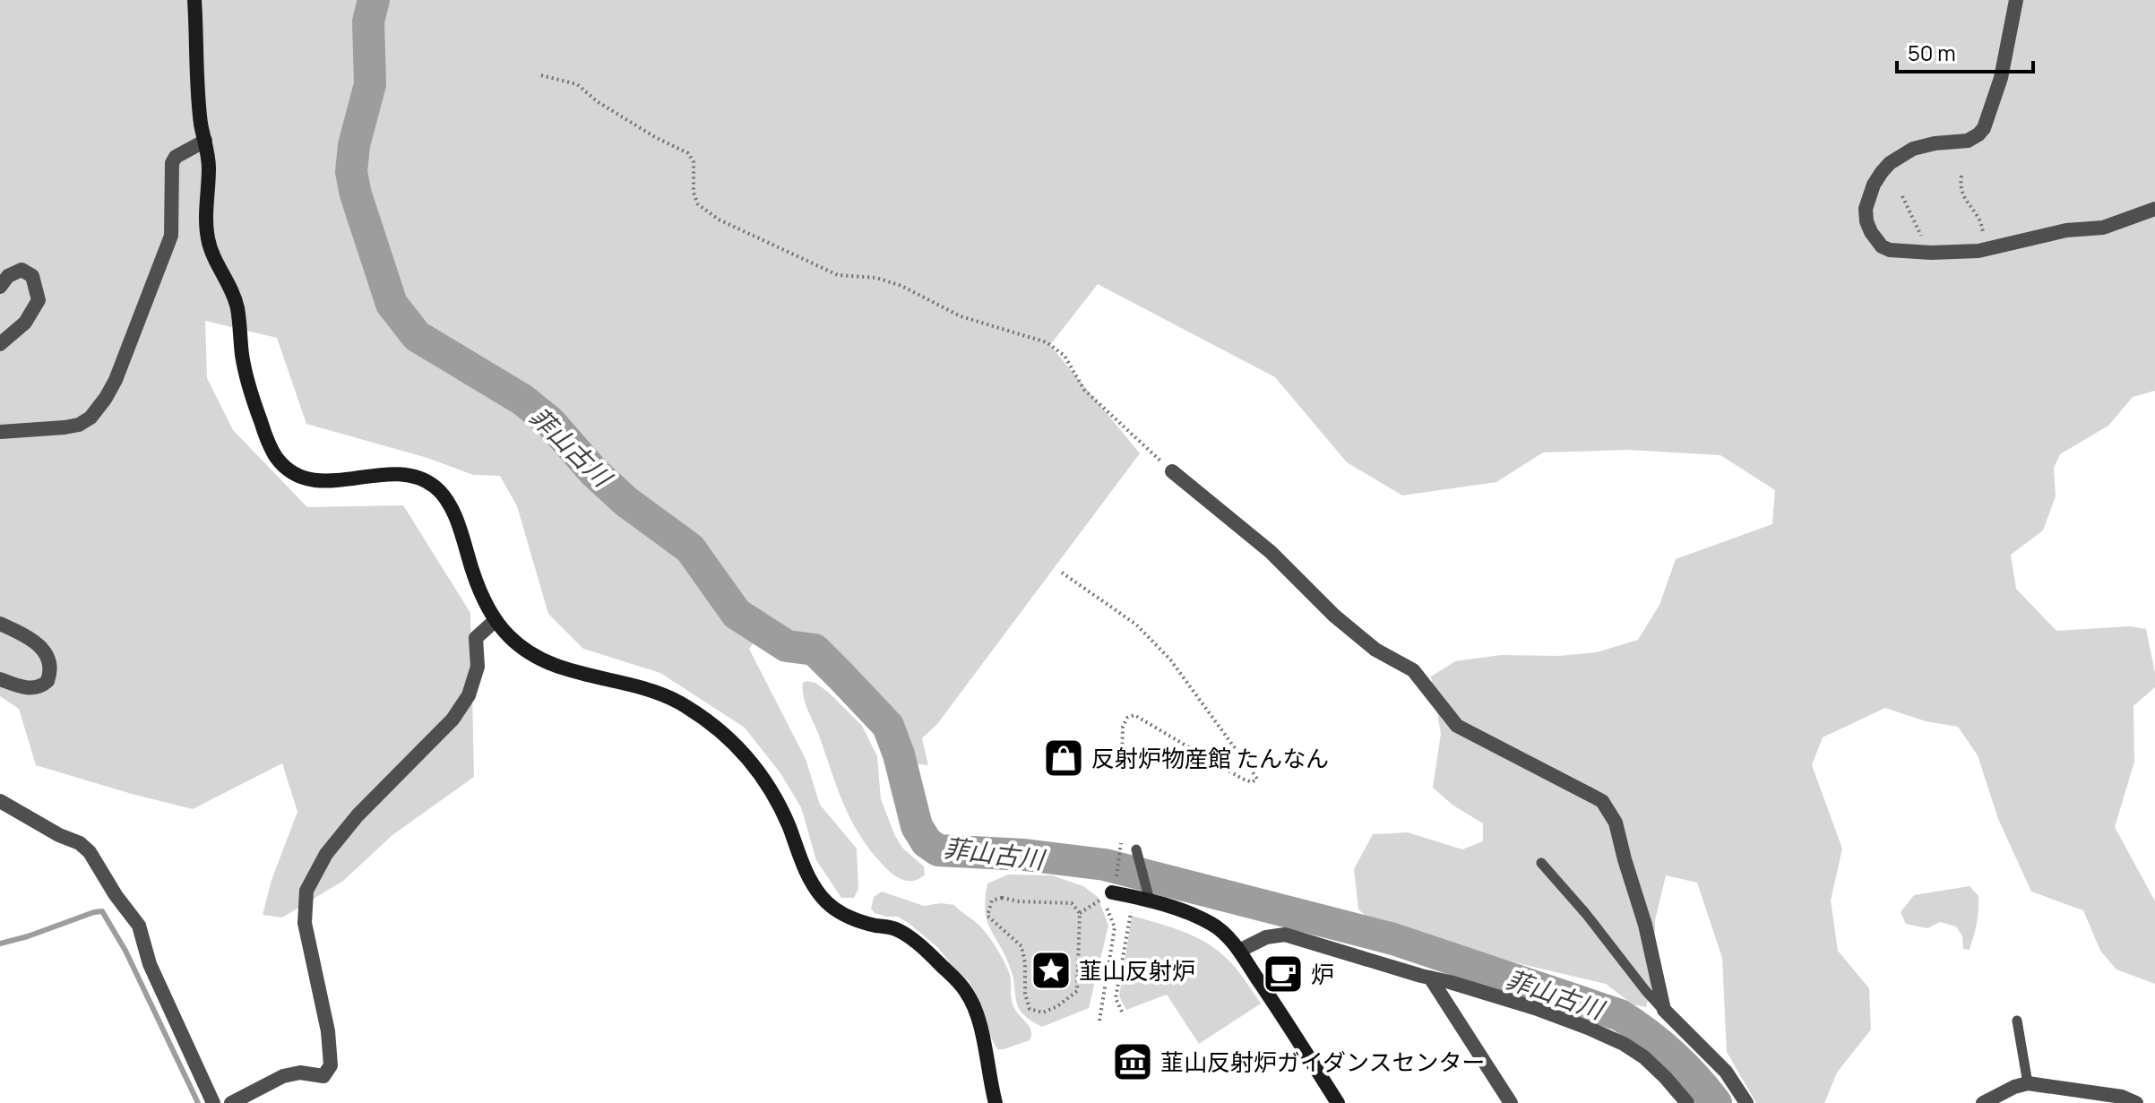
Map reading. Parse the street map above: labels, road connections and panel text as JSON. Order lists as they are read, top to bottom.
{
  "water": ["菲山古川"],
  "places": {
    "shop": ["反射炉物産館 たんなん"],
    "place": ["韮山反射炉"],
    "cafe": ["炉"],
    "museum": ["韮山反射炉ガイダンスセンター"]
  },
  "scale_bar": "50 m"
}
